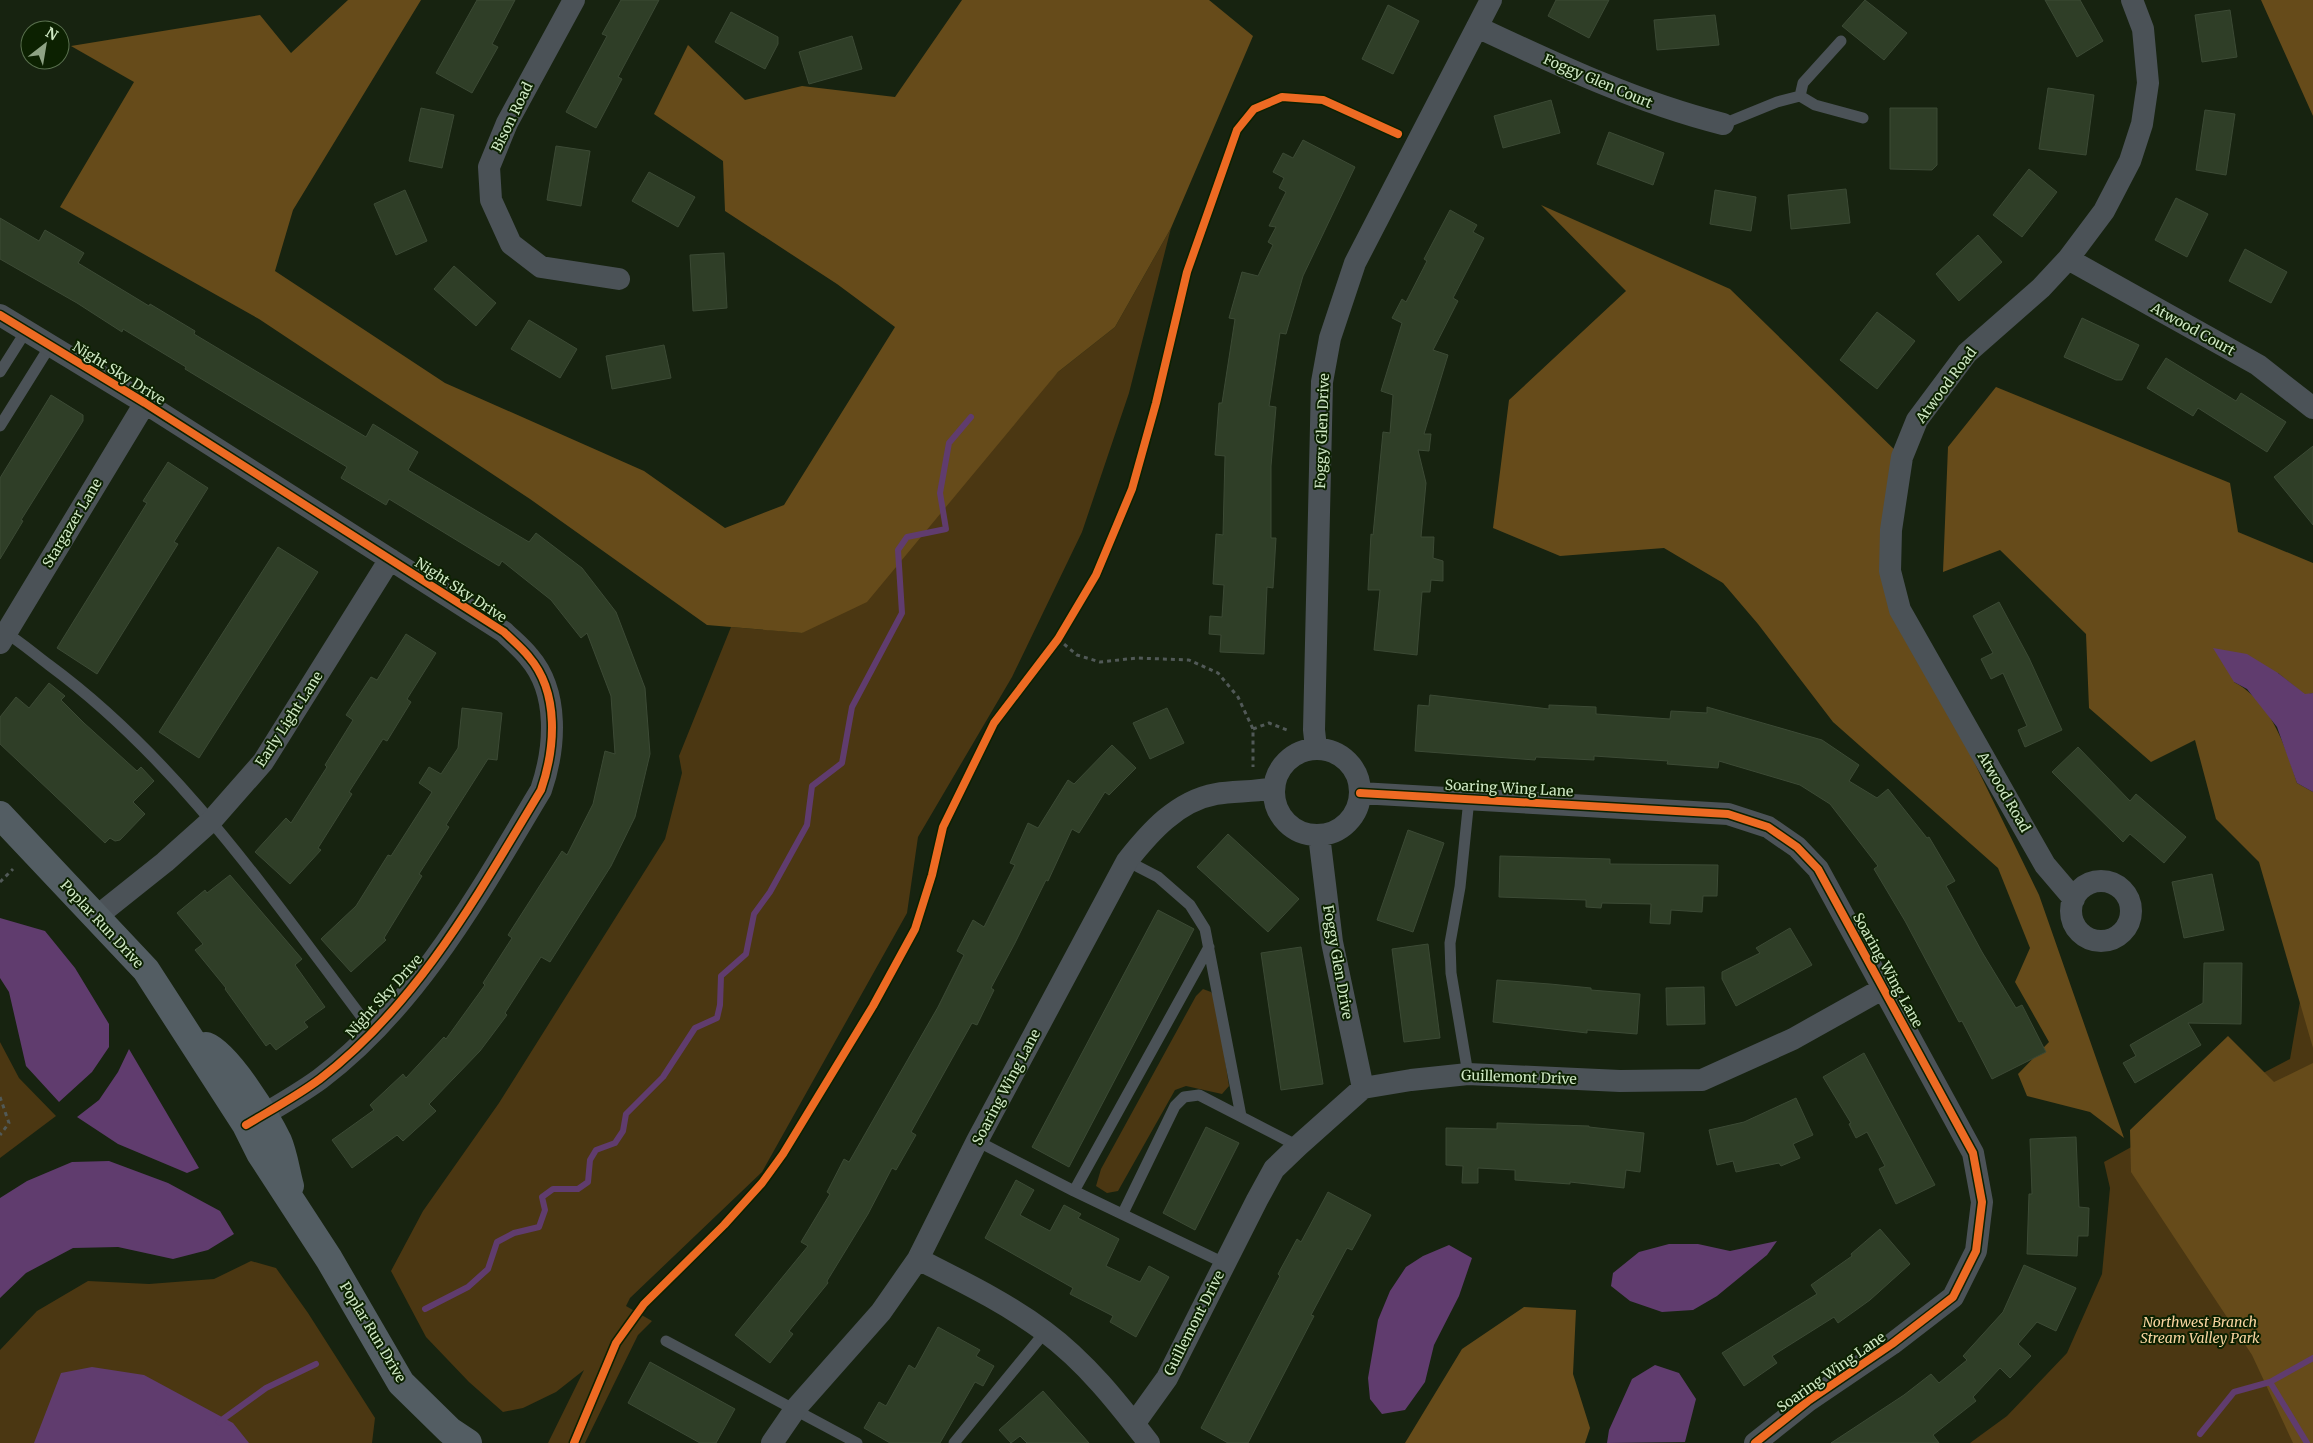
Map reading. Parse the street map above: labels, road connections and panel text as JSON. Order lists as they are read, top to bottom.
{
  "streets": {
    "street": [
      "Foggy Glen Court",
      "Bison Road",
      "Atwood Court",
      "Night Sky Drive",
      "Atwood Road",
      "Foggy Glen Drive",
      "Stargazer Lane",
      "Early Light Lane",
      "Soaring Wing Lane",
      "Poplar Run Drive",
      "Guillemont Drive"
    ]
  },
  "crossings": [
    ["Foggy Glen Court", "Foggy Glen Drive"],
    ["Atwood Court", "Atwood Road"],
    ["Night Sky Drive", "Stargazer Lane"],
    ["Night Sky Drive", "Early Light Lane"],
    ["Night Sky Drive", "Poplar Run Drive"],
    ["Foggy Glen Drive", "Soaring Wing Lane"],
    ["Foggy Glen Drive", "Guillemont Drive"],
    ["Early Light Lane", "Poplar Run Drive"],
    ["Soaring Wing Lane", "Guillemont Drive"]
  ],
  "parks": ["Northwest Branch Stream Valley Park"],
  "north": "top right"
}
